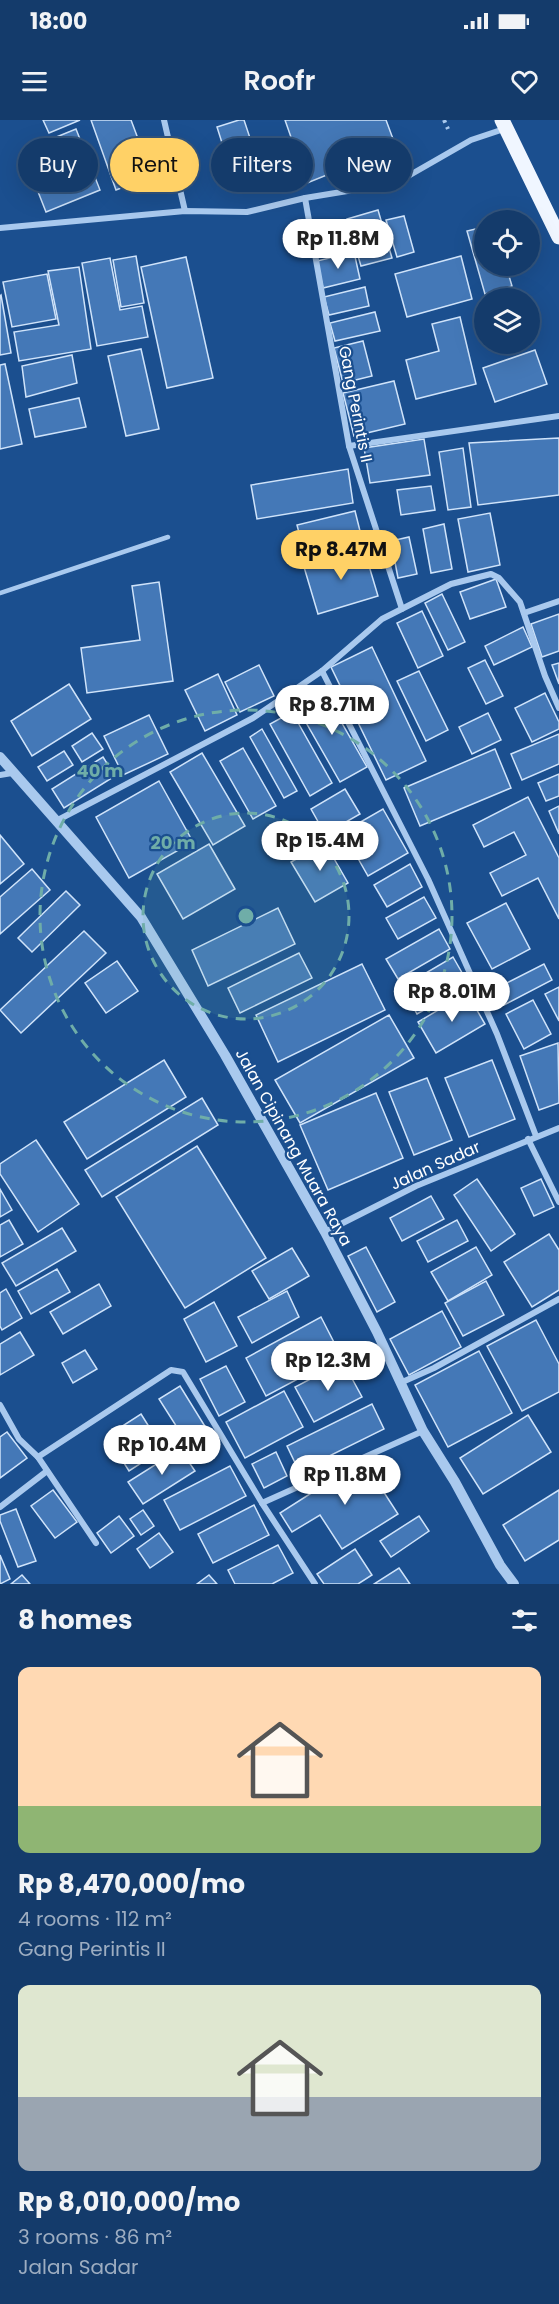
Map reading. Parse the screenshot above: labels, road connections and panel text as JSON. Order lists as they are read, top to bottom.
{
  "streets": {
    "street": ["Gang Perintis II", "Jalan Cipinang Muara Raya", "Jalan Sadar"]
  },
  "crossings": [
    ["Jalan Cipinang Muara Raya", "Jalan Sadar"]
  ],
  "page": {
    "status": "18:00",
    "header": "Roofr",
    "chip": [
      "Buy",
      "Rent",
      "Filters",
      "New"
    ],
    "price": [
      "Rp 11.8M",
      "Rp 8.47M",
      "Rp 8.71M",
      "Rp 15.4M",
      "Rp 8.01M",
      "Rp 12.3M",
      "Rp 10.4M",
      "Rp 11.8M"
    ],
    "heading": "8 homes",
    "list": [
      {
        "name": "Rp 8,470,000/mo",
        "note": "4 rooms · 112 m² · Gang Perintis II"
      },
      {
        "name": "Rp 8,010,000/mo",
        "note": "3 rooms · 86 m² · Jalan Sadar"
      }
    ]
  },
  "rings": ["40 m", "20 m"]
}
